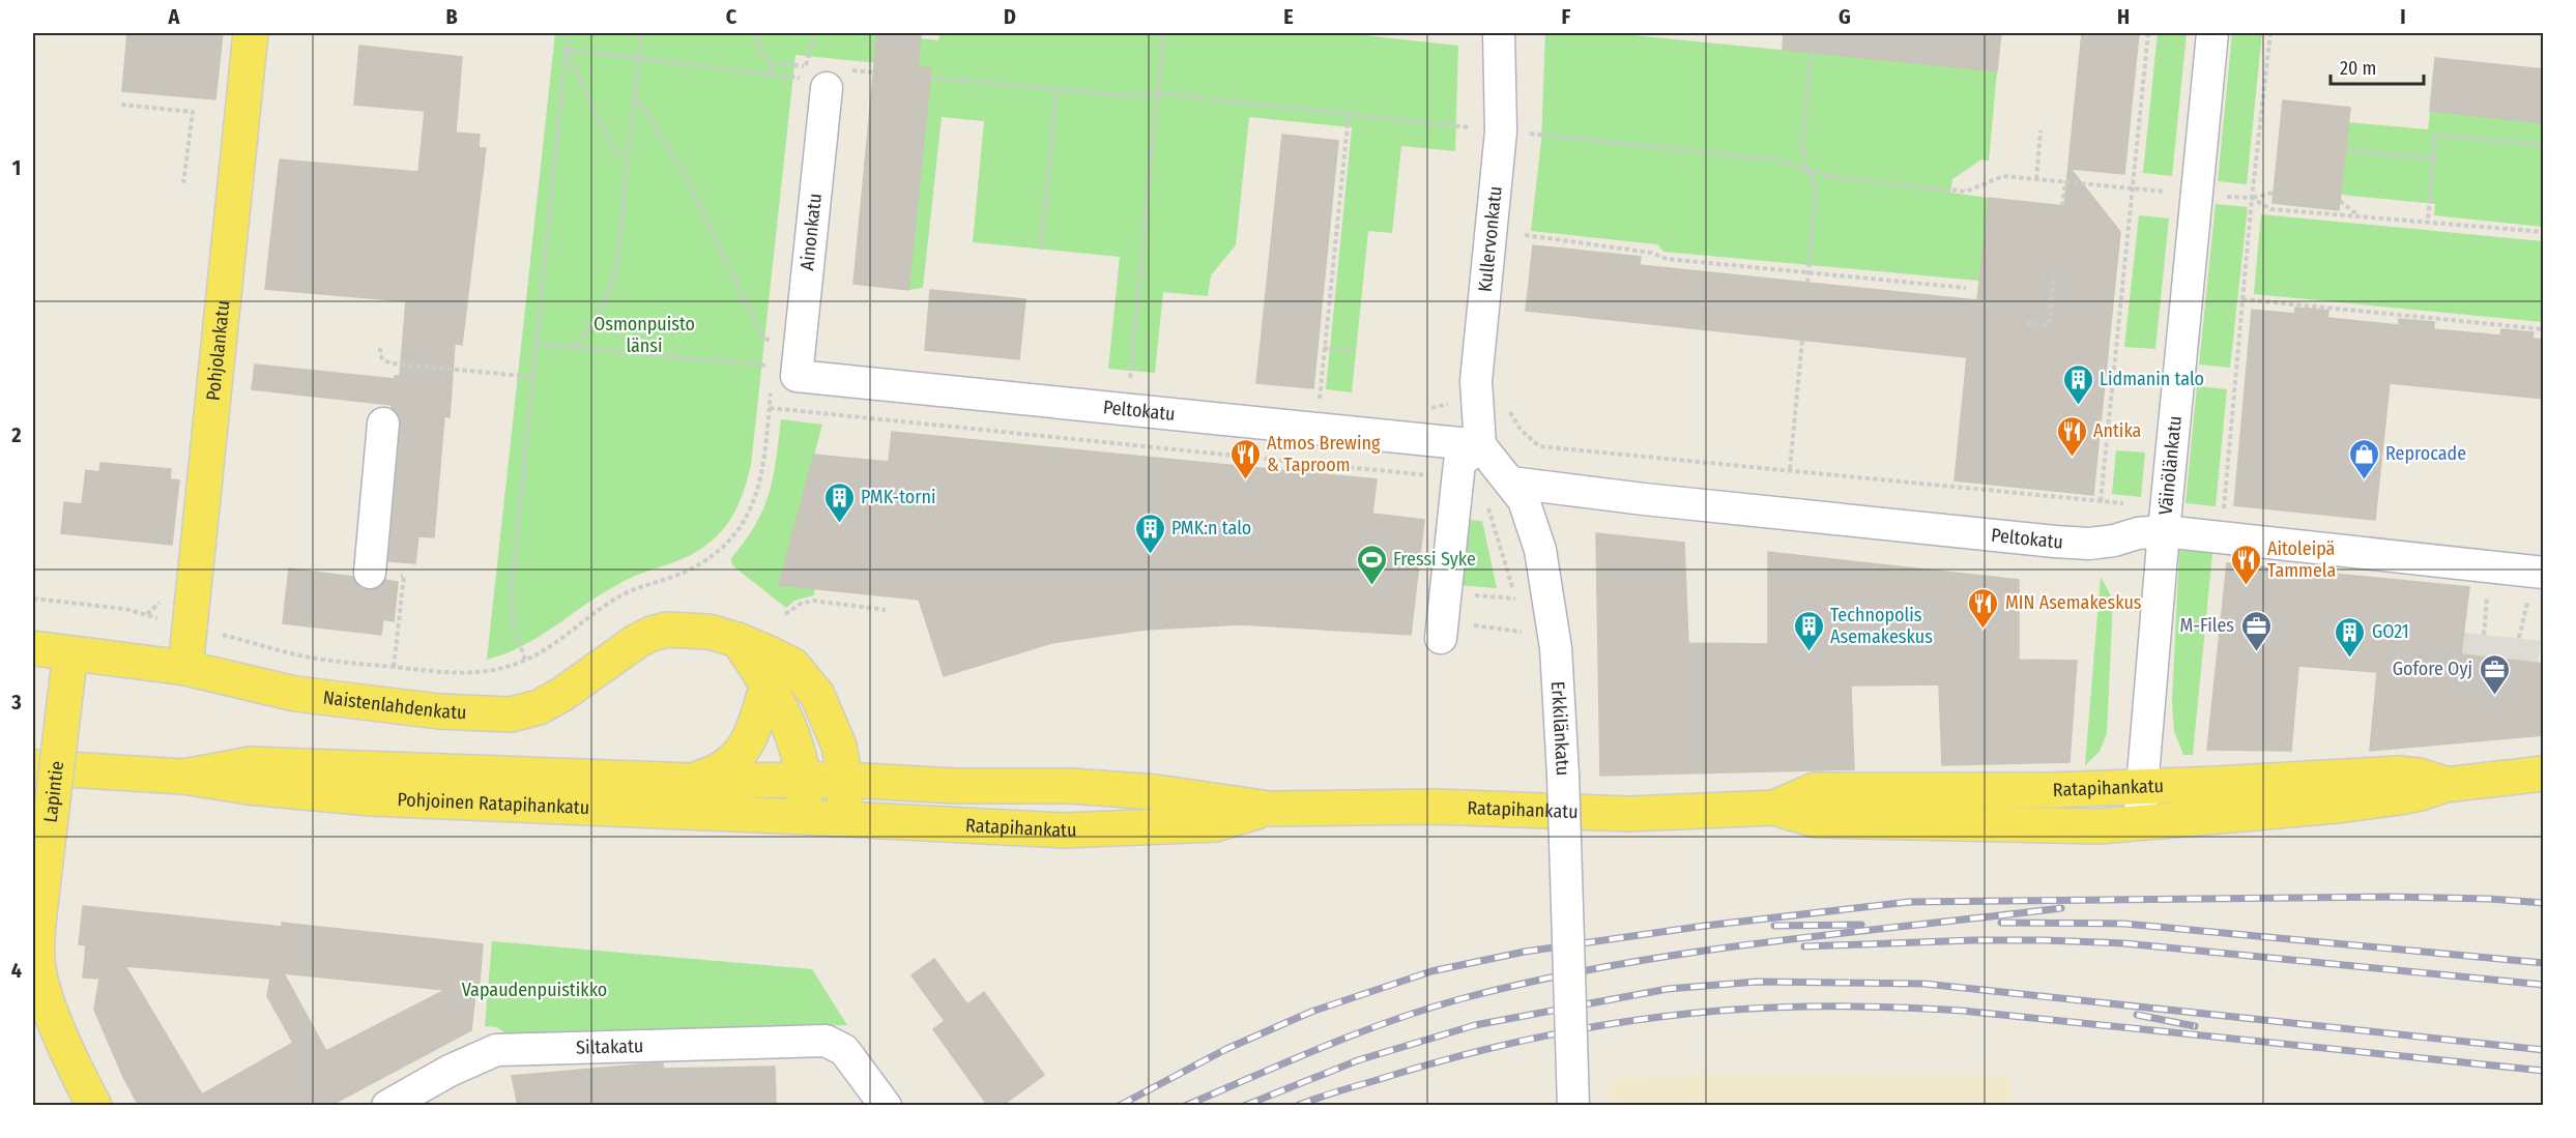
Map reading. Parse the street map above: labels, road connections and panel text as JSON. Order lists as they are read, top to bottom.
{
  "streets": {
    "main road": [
      "Pohjolankatu",
      "Naistenlahdenkatu",
      "Ratapihankatu",
      "Lapintie",
      "Pohjoinen Ratapihankatu"
    ],
    "street": [
      "Ainonkatu",
      "Kullervonkatu",
      "Peltokatu",
      "Väinölänkatu",
      "Erkkilänkatu",
      "Siltakatu"
    ]
  },
  "crossings": [
    ["Ainonkatu", "Peltokatu"],
    ["Kullervonkatu", "Peltokatu"],
    ["Kullervonkatu", "Erkkilänkatu"],
    ["Pohjolankatu", "Naistenlahdenkatu"],
    ["Peltokatu", "Väinölänkatu"],
    ["Peltokatu", "Erkkilänkatu"],
    ["Väinölänkatu", "Ratapihankatu"],
    ["Naistenlahdenkatu", "Ratapihankatu"],
    ["Naistenlahdenkatu", "Lapintie"],
    ["Ratapihankatu", "Pohjoinen Ratapihankatu"]
  ],
  "parks": ["Osmonpuisto länsi", "Vapaudenpuistikko"],
  "places": {
    "building": [
      "Lidmanin talo",
      "PMK-torni",
      "PMK:n talo",
      "Technopolis Asemakeskus",
      "GO21"
    ],
    "restaurant": [
      "Antika",
      "Atmos Brewing & Taproom",
      "Aitoleipä Tammela",
      "MIN Asemakeskus"
    ],
    "shop": ["Reprocade"],
    "sports": ["Fressi Syke"],
    "office": ["M-Files", "Gofore Oyj"]
  },
  "scale_bar": "20 m",
  "grid": {
    "columns": [
      "A",
      "B",
      "C",
      "D",
      "E",
      "F",
      "G",
      "H",
      "I"
    ],
    "rows": [
      "1",
      "2",
      "3",
      "4"
    ]
  }
}
